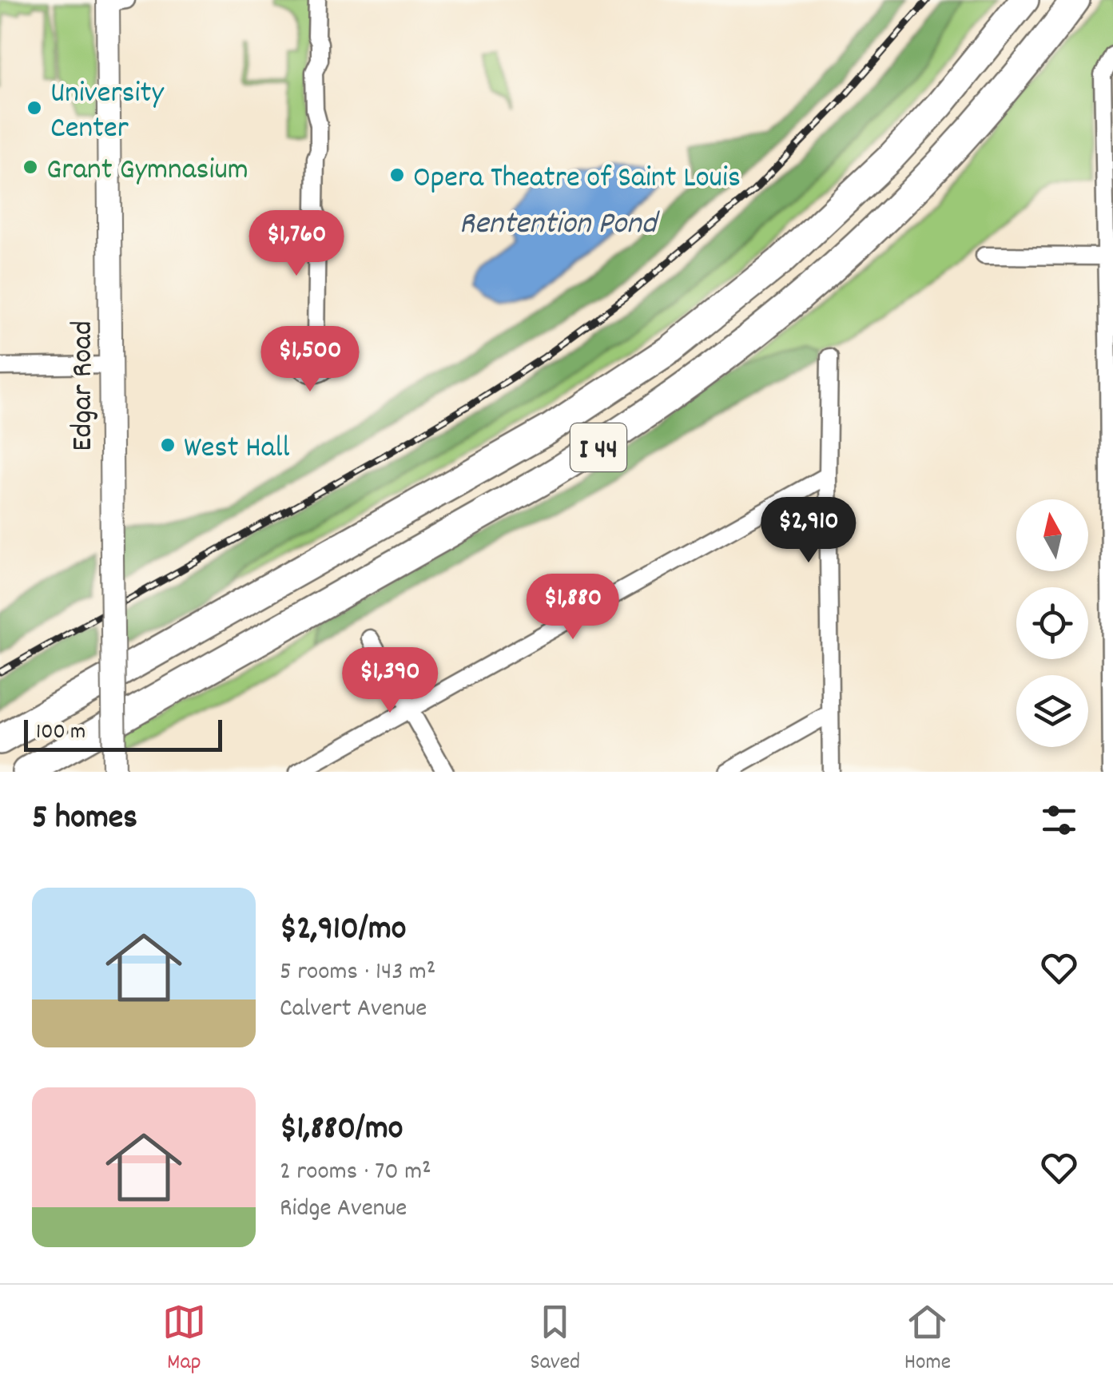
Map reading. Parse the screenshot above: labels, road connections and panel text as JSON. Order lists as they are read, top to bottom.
{
  "streets": {
    "highway": ["I 44"],
    "street": ["Edgar Road"]
  },
  "water": ["Rentention Pond"],
  "places": [
    "University Center",
    "Grant Gymnasium",
    "Opera Theatre of Saint Louis",
    "West Hall"
  ],
  "scale_bar": "100 m",
  "north": "top",
  "page": {
    "price": [
      "$1,760",
      "$1,500",
      "$2,910",
      "$1,880",
      "$1,390"
    ],
    "scale": "100 m",
    "heading": "5 homes",
    "list": [
      {
        "name": "$2,910/mo",
        "note": "5 rooms · 143 m² · Calvert Avenue"
      },
      {
        "name": "$1,880/mo",
        "note": "2 rooms · 70 m² · Ridge Avenue"
      }
    ],
    "tabs": ["Map", "Saved", "Home"]
  }
}
